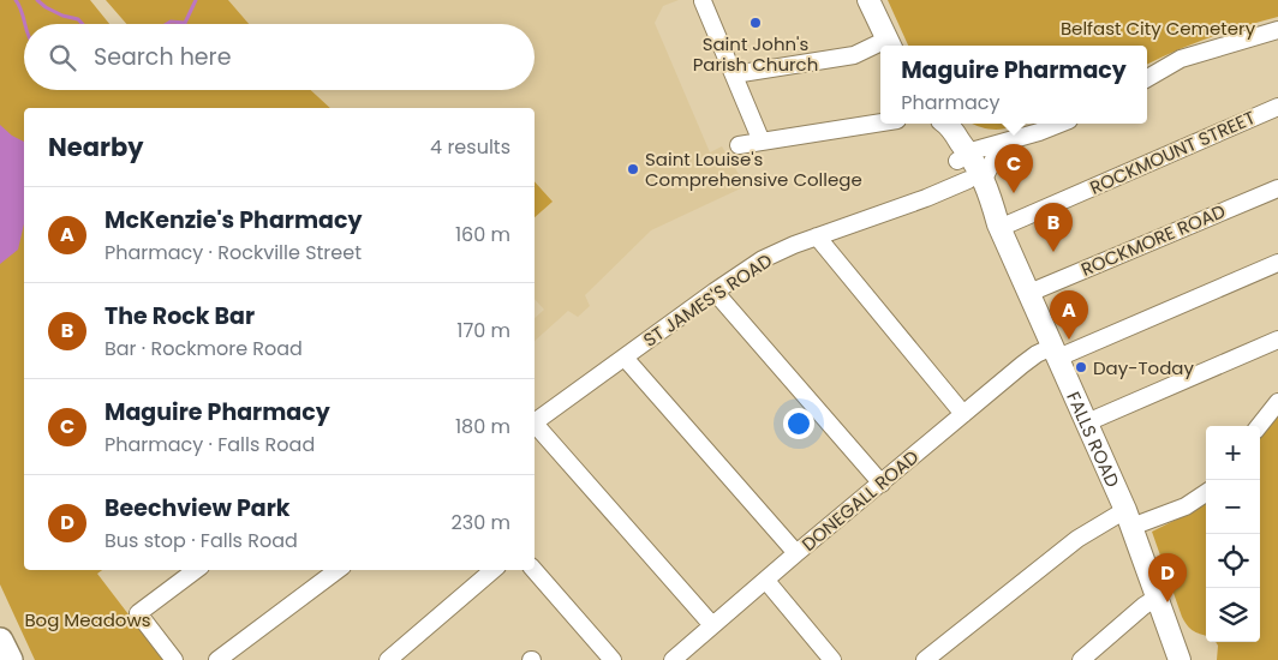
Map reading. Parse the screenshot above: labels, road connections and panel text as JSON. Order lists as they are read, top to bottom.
{
  "streets": {
    "main road": ["FALLS ROAD"],
    "street": [
      "ROCKMOUNT STREET",
      "ROCKMORE ROAD",
      "ST JAMES'S ROAD",
      "DONEGALL ROAD"
    ]
  },
  "crossings": [
    ["ROCKMOUNT STREET", "FALLS ROAD"],
    ["ROCKMORE ROAD", "FALLS ROAD"],
    ["ST JAMES'S ROAD", "FALLS ROAD"],
    ["FALLS ROAD", "DONEGALL ROAD"]
  ],
  "parks": ["Belfast City Cemetery", "Bog Meadows"],
  "places": ["Saint John's Parish Church", "Saint Louise's Comprehensive College", "Day-Today"],
  "page": {
    "search": "Search here",
    "popup": ["Maguire Pharmacy", "Pharmacy"],
    "heading": ["Nearby", "4 results"],
    "pins": [
      "C",
      "B",
      "A",
      "D"
    ],
    "list": [
      {
        "mark": "A",
        "name": "McKenzie's Pharmacy",
        "note": "Pharmacy · Rockville Street",
        "value": "160 m"
      },
      {
        "mark": "B",
        "name": "The Rock Bar",
        "note": "Bar · Rockmore Road",
        "value": "170 m"
      },
      {
        "mark": "C",
        "name": "Maguire Pharmacy",
        "note": "Pharmacy · Falls Road",
        "value": "180 m"
      },
      {
        "mark": "D",
        "name": "Beechview Park",
        "note": "Bus stop · Falls Road",
        "value": "230 m"
      }
    ],
    "map_buttons": ["+", "−"]
  }
}
